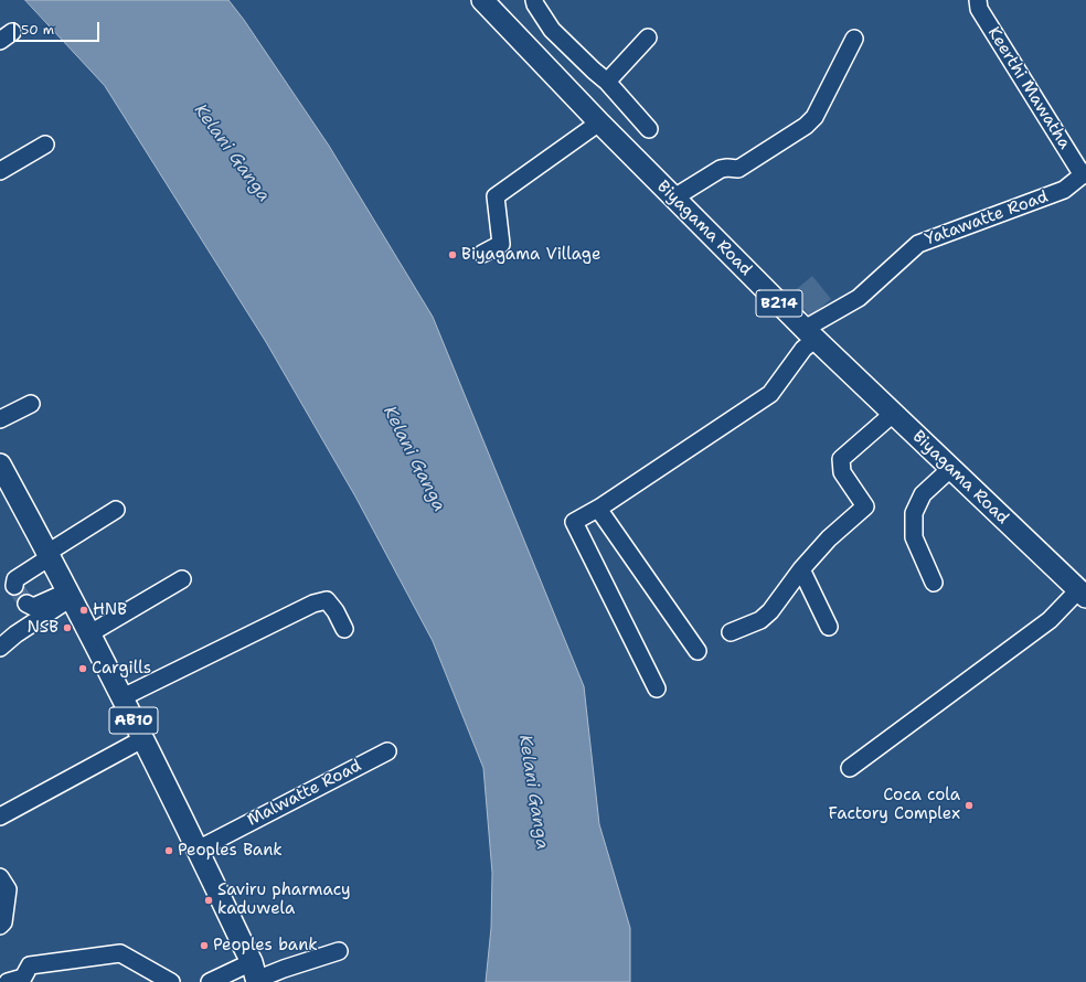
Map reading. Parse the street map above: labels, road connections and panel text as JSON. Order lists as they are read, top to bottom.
{
  "streets": {
    "main road": ["Biyagama Road", "B214", "AB10"],
    "street": ["Keerthi Mawatha", "Yatawatte Road", "Malwatte Road"]
  },
  "crossings": [
    ["Keerthi Mawatha", "Yatawatte Road"],
    ["Yatawatte Road", "Biyagama Road"],
    ["AB10", "Malwatte Road"]
  ],
  "water": ["Kelani Ganga"],
  "places": [
    "Biyagama Village",
    "HNB",
    "NSB",
    "Cargills",
    "Coca cola Factory Complex",
    "Peoples Bank",
    "Saviru pharmacy kaduwela",
    "Peoples bank"
  ],
  "scale_bar": "50 m"
}
